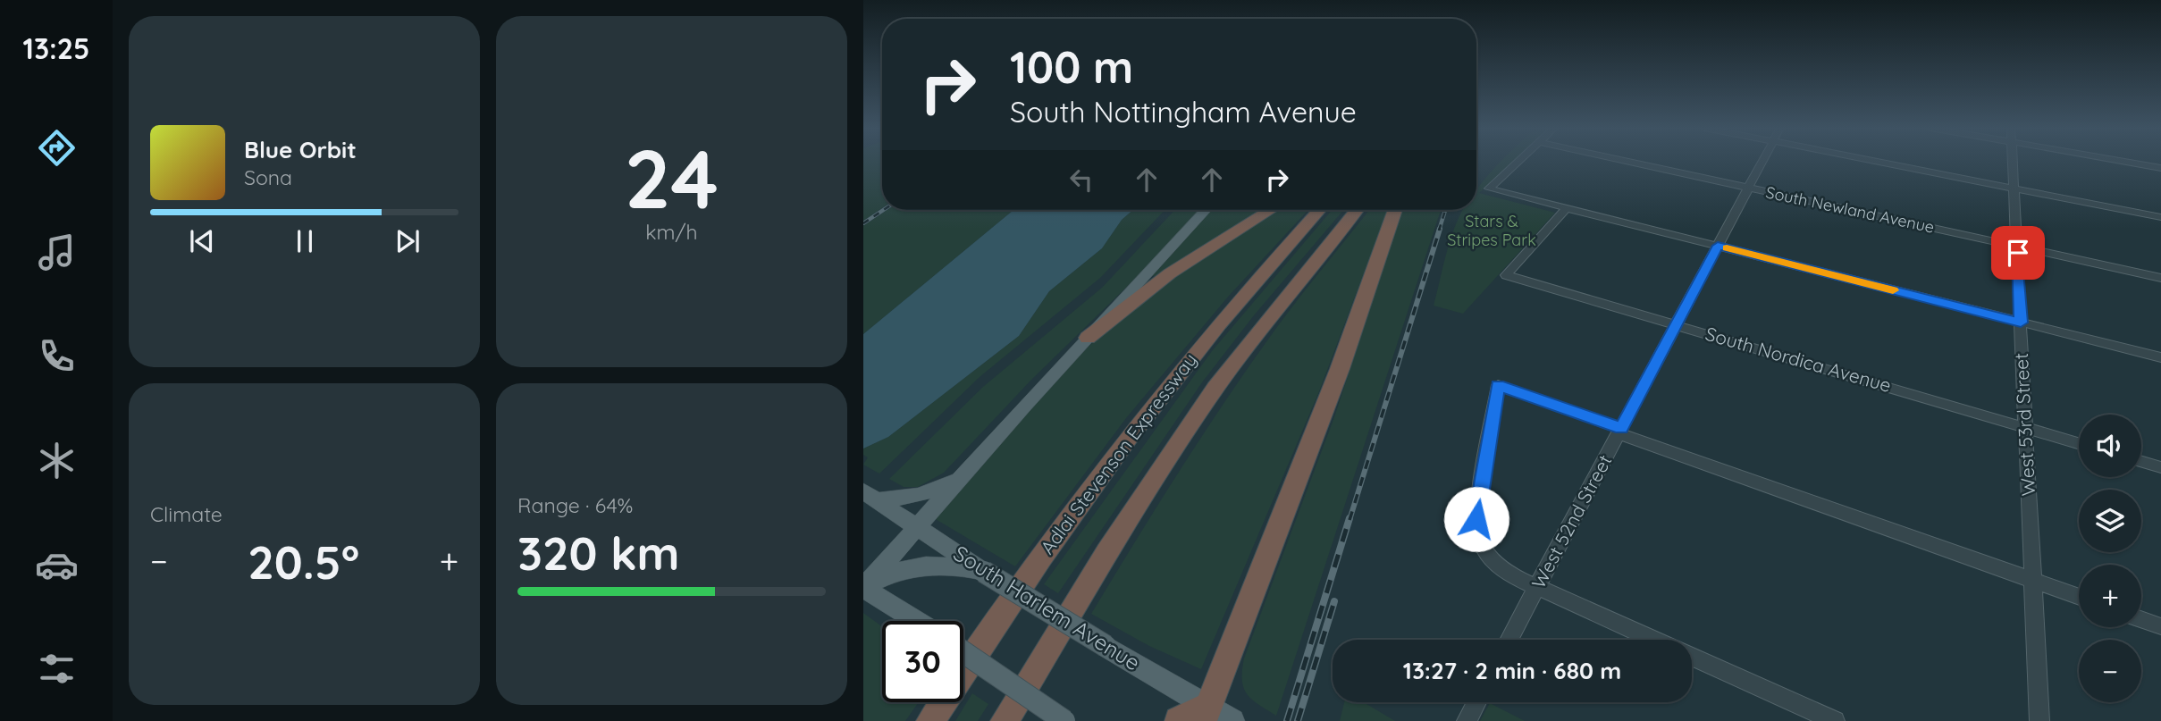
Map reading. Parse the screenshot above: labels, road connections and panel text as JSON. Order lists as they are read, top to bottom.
{
  "streets": {
    "highway": ["Adlai Stevenson Expressway"],
    "main road": ["South Harlem Avenue"],
    "street": [
      "South Newland Avenue",
      "South Nordica Avenue",
      "West 53rd Street",
      "West 52nd Street"
    ]
  },
  "crossings": [
    ["South Newland Avenue", "West 53rd Street"],
    ["South Newland Avenue", "West 52nd Street"],
    ["South Nordica Avenue", "West 53rd Street"],
    ["South Nordica Avenue", "West 52nd Street"]
  ],
  "parks": ["Stars & Stripes Park"],
  "page": {
    "tabs": "13:25",
    "tile": [
      ["24", "km/h"],
      "Climate",
      ["Range · 64%", "320 km"]
    ],
    "turn": ["100 m", "South Nottingham Avenue"],
    "song": ["Blue Orbit", "Sona"],
    "map_buttons": ["+", "−"],
    "heat": ["−", "20.5°", "+"],
    "limit": "30",
    "trip": "13:27 · 2 min · 680 m"
  }
}
